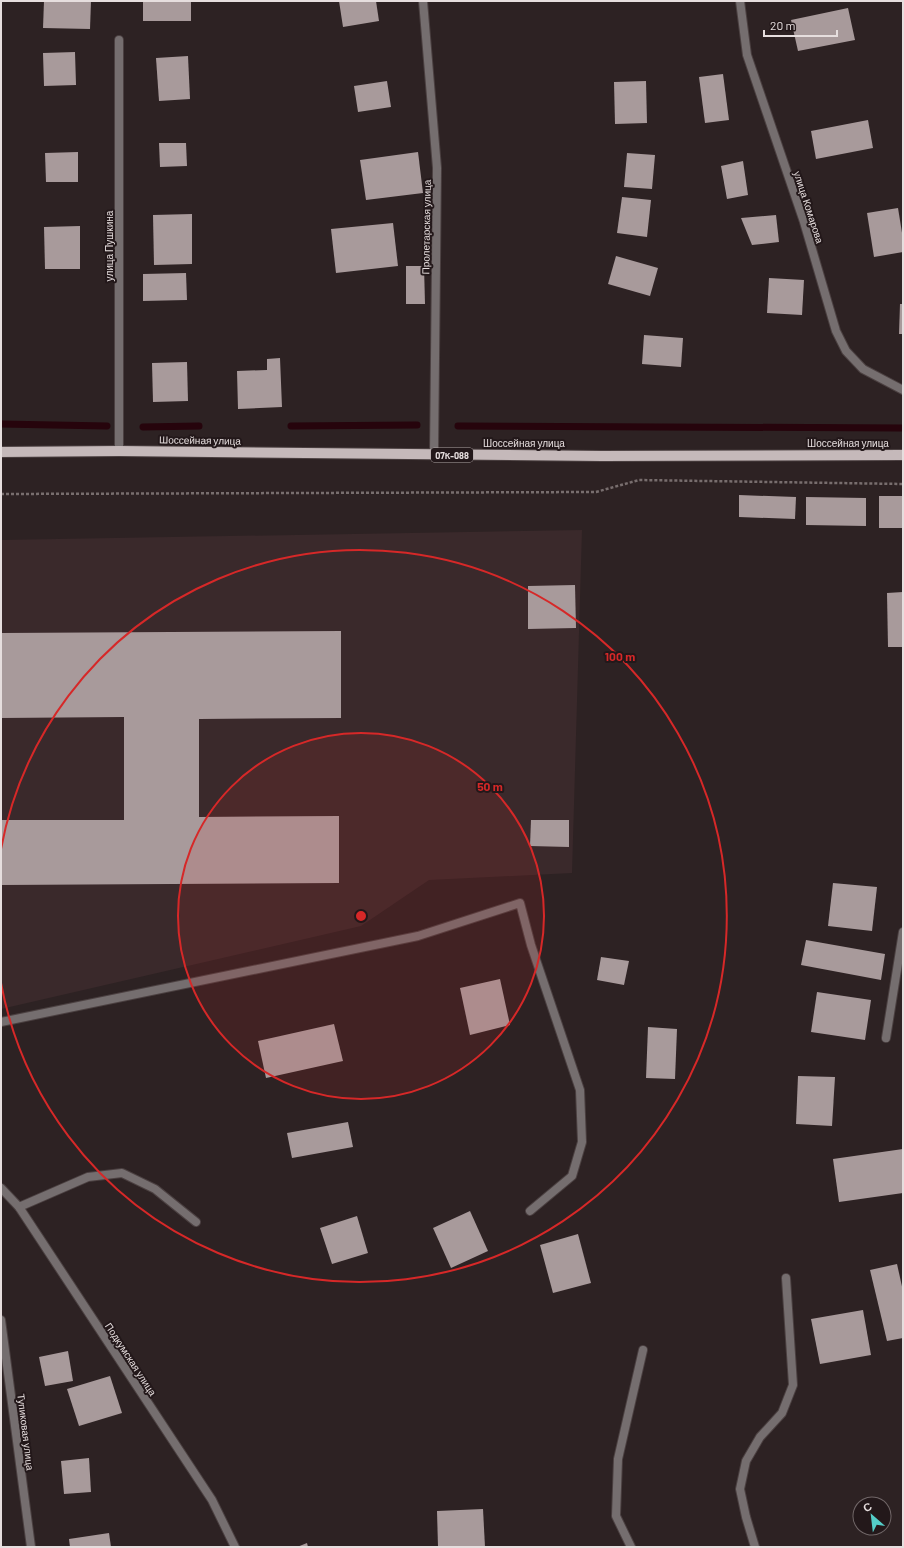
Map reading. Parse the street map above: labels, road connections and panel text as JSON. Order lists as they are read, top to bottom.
{
  "streets": {
    "main road": ["Шоссейная улица", "07К-088"],
    "street": [
      "улица Комарова",
      "Пролетарская улица",
      "улица Пушкина",
      "Подкумская улица",
      "Тупиковая улица"
    ]
  },
  "crossings": [
    ["Пролетарская улица", "Шоссейная улица"],
    ["улица Пушкина", "Шоссейная улица"]
  ],
  "scale_bar": "20 m",
  "north": "top left",
  "rings": ["100 m", "50 m"]
}
